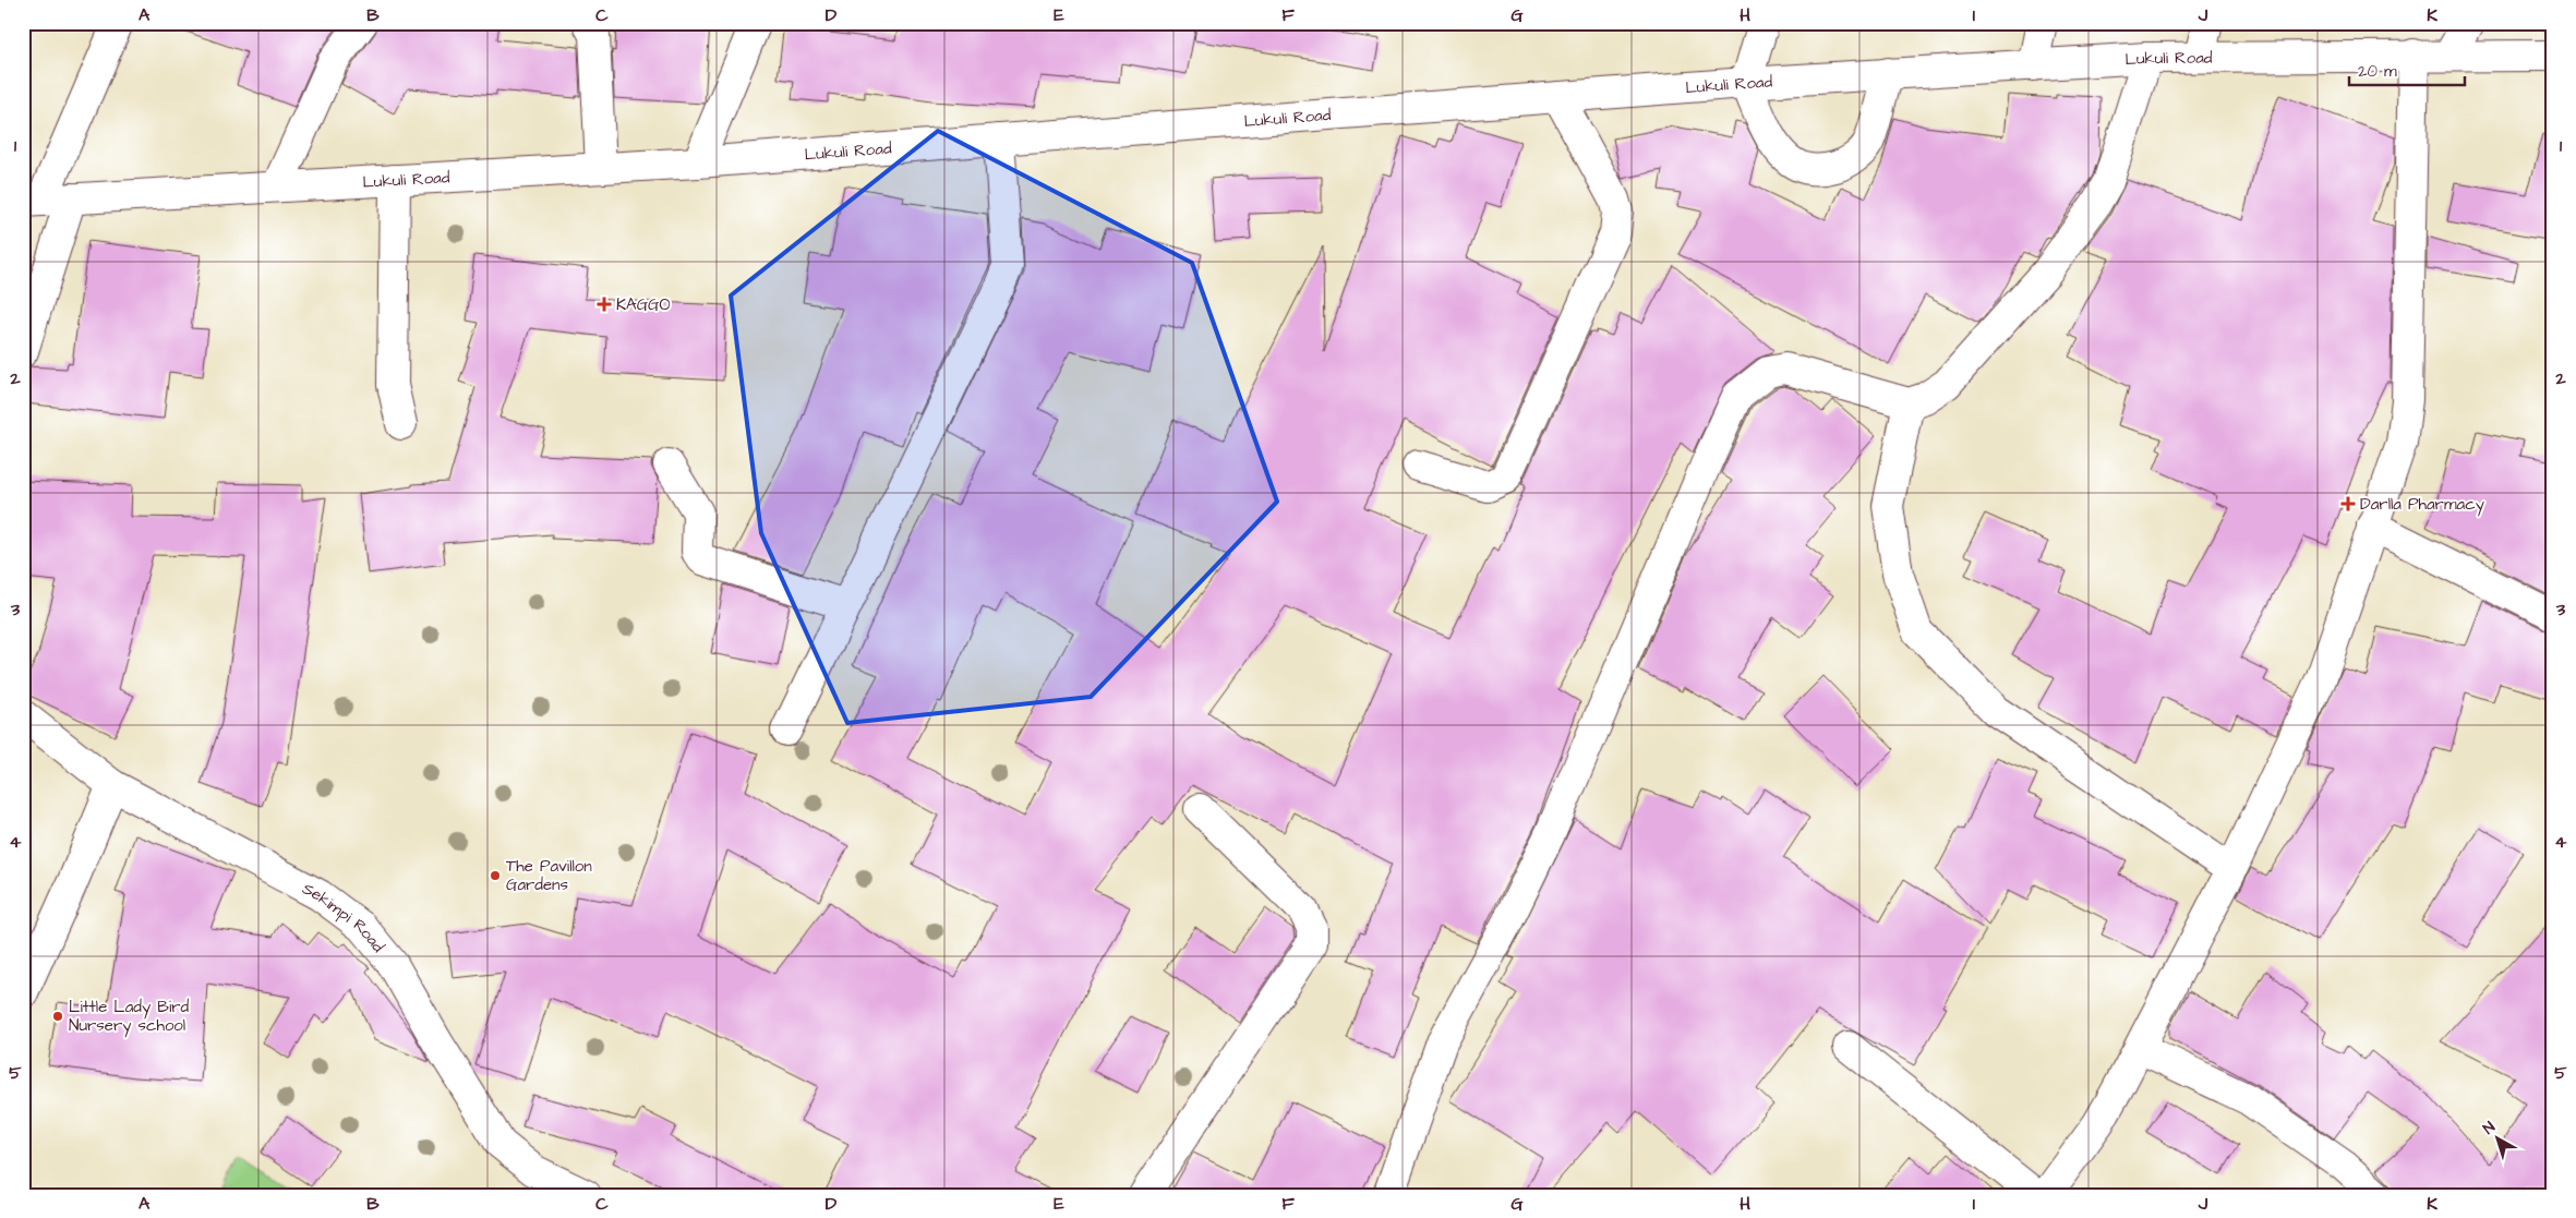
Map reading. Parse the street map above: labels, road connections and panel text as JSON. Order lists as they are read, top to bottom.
{
  "streets": {
    "street": ["Lukuli Road", "Sekimpi Road"]
  },
  "places": {
    "health": ["KAGGO", "Darlla Pharmacy"],
    "other": ["The Pavillon Gardens", "Little Lady Bird Nursery school"]
  },
  "scale_bar": "20 m",
  "north": "top left",
  "grid": {
    "columns": [
      "A",
      "B",
      "C",
      "D",
      "E",
      "F",
      "G",
      "H",
      "I",
      "J",
      "K"
    ],
    "rows": [
      "1",
      "2",
      "3",
      "4",
      "5"
    ]
  }
}
